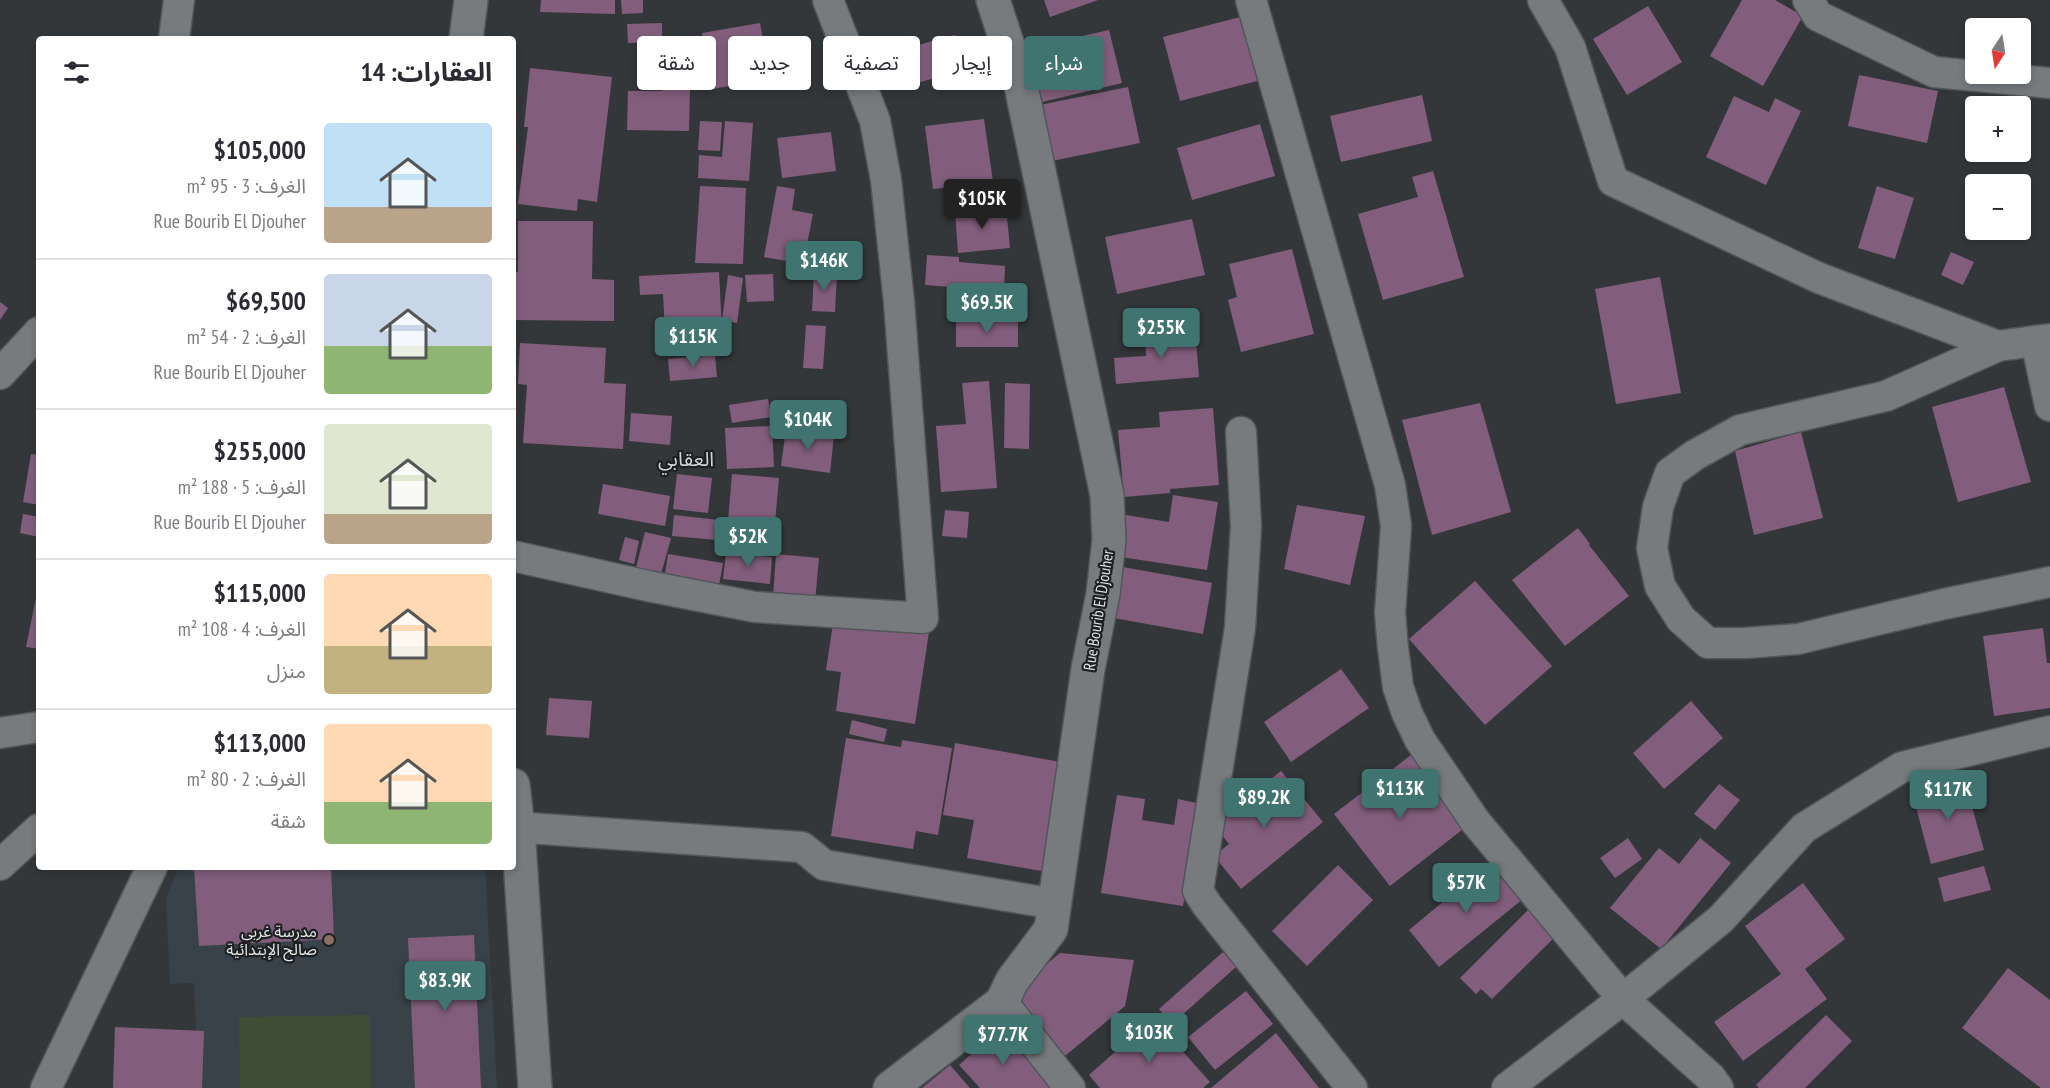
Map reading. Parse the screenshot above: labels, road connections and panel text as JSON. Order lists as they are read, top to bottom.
{
  "streets": {
    "main road": ["Rue Bourib El Djouher"]
  },
  "districts": ["العقابي"],
  "places": ["مدرسة غربي صالح الإبتدائية"],
  "north": "bottom",
  "page": {
    "map_buttons": ["+", "−"],
    "chip": [
      "شراء",
      "إيجار",
      "تصفية",
      "جديد",
      "شقة"
    ],
    "heading": "العقارات: 14",
    "list": [
      {
        "name": "$105,000",
        "note": "الغرف: 3 · 95 m² · Rue Bourib El Djouher"
      },
      {
        "name": "$69,500",
        "note": "الغرف: 2 · 54 m² · Rue Bourib El Djouher"
      },
      {
        "name": "$255,000",
        "note": "الغرف: 5 · 188 m² · Rue Bourib El Djouher"
      },
      {
        "name": "$115,000",
        "note": "الغرف: 4 · 108 m² · منزل"
      },
      {
        "name": "$113,000",
        "note": "الغرف: 2 · 80 m² · شقة"
      }
    ],
    "price": [
      "$105K",
      "$146K",
      "$69.5K",
      "$255K",
      "$115K",
      "$104K",
      "$52K",
      "$113K",
      "$117K",
      "$89.2K",
      "$57K",
      "$83.9K",
      "$103K",
      "$77.7K"
    ]
  }
}
